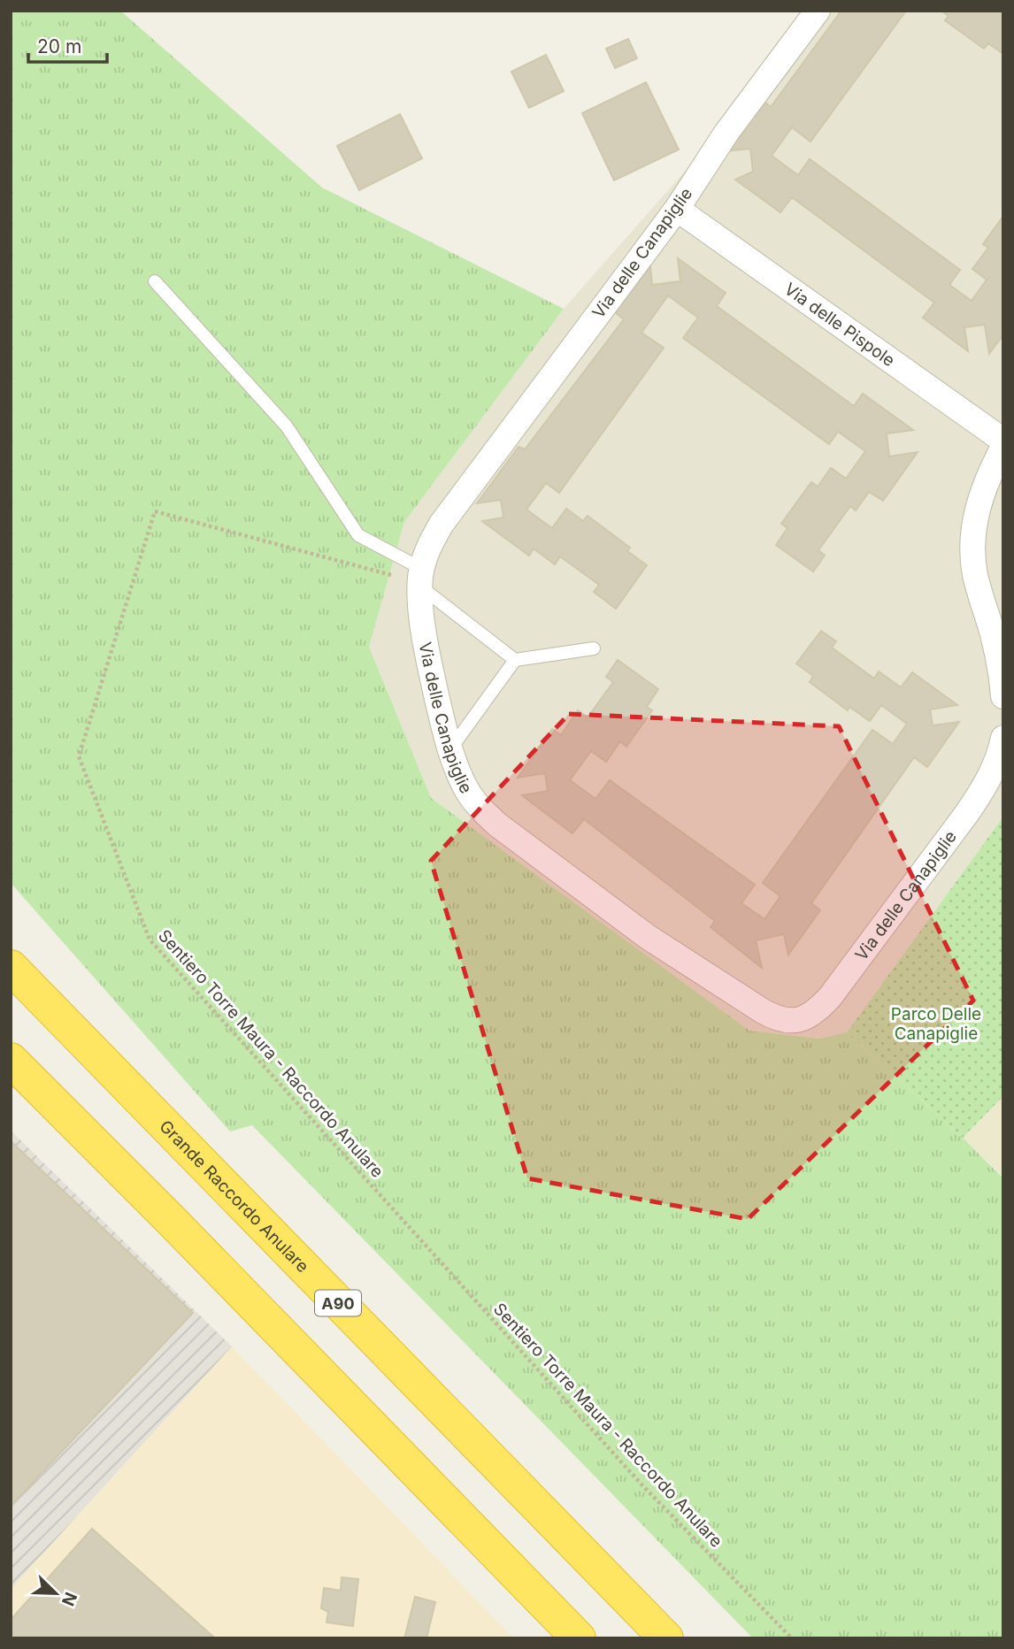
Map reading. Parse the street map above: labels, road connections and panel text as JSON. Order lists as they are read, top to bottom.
{
  "streets": {
    "highway": ["Grande Raccordo Anulare", "A90"],
    "street": ["Via delle Canapiglie", "Via delle Pispole"],
    "path": ["Sentiero Torre Maura - Raccordo Anulare"]
  },
  "crossings": [
    ["Via delle Canapiglie", "Via delle Pispole"],
    ["Via delle Canapiglie", "Sentiero Torre Maura - Raccordo Anulare"]
  ],
  "parks": ["Parco Delle Canapiglie"],
  "scale_bar": "20 m",
  "north": "bottom right"
}
